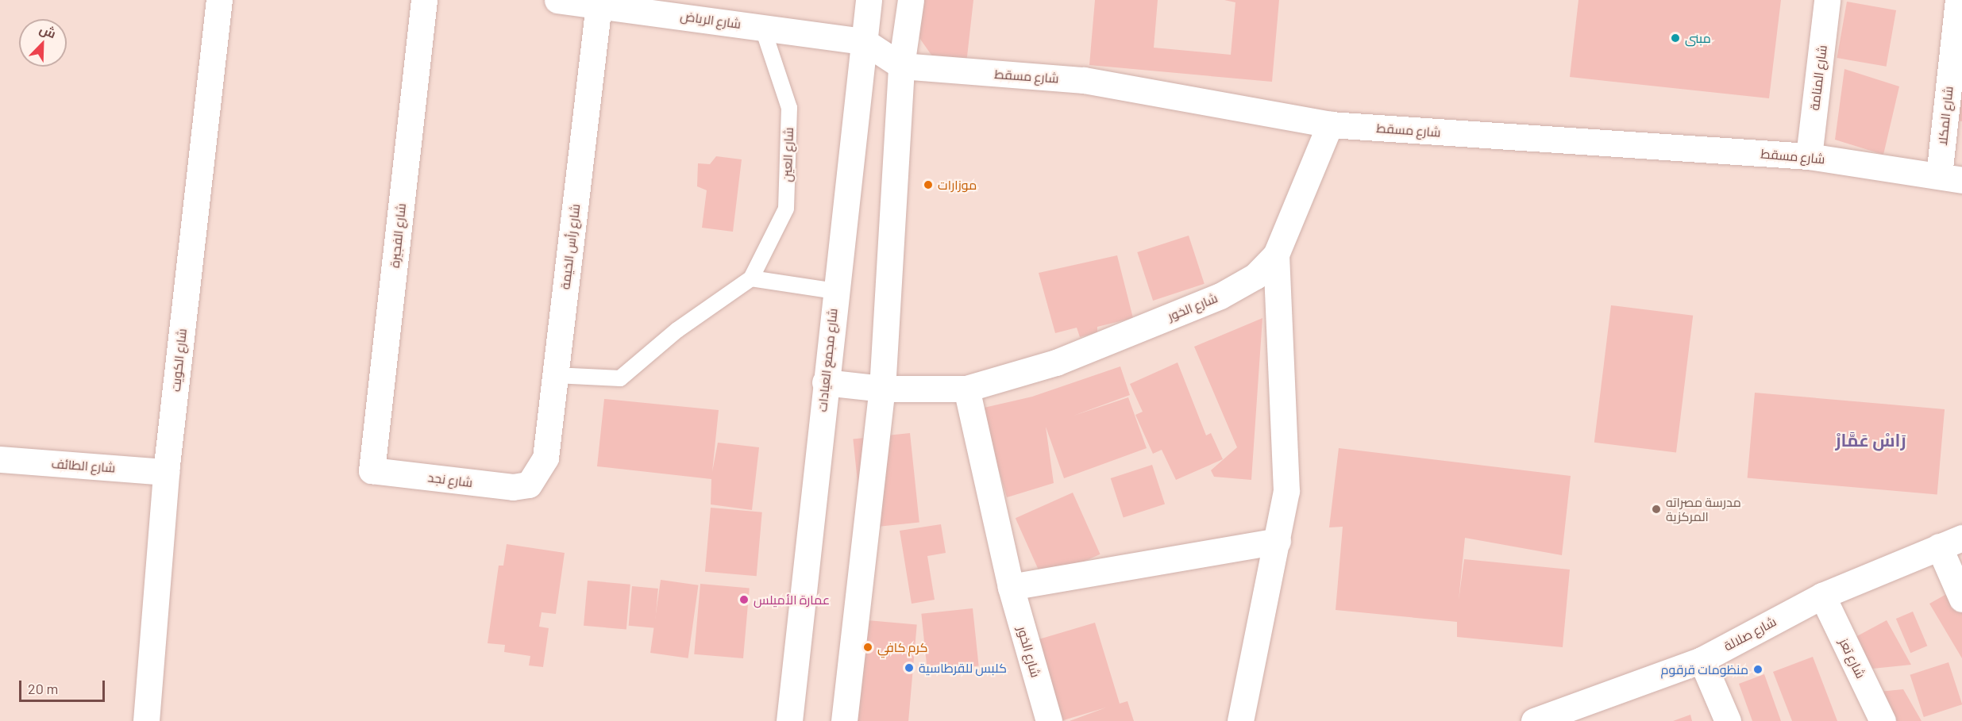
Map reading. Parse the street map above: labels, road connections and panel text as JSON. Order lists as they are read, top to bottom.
{
  "streets": {
    "street": [
      "شارع الرياض",
      "شارع مسقط",
      "شارع المنامة",
      "شارع المكلا",
      "شارع الفجيرة",
      "شارع رأس الخيمة",
      "شارع الخور",
      "شارع الكويت",
      "شارع مجمع العيادات",
      "شارع الطائف",
      "شارع نجد",
      "شارع صلالة",
      "شارع تعز"
    ],
    "lane": ["شارع العين"]
  },
  "crossings": [
    ["شارع الرياض", "شارع مسقط"],
    ["شارع الرياض", "شارع العين"],
    ["شارع الرياض", "شارع رأس الخيمة"],
    ["شارع الرياض", "شارع مجمع العيادات"],
    ["شارع مسقط", "شارع المنامة"],
    ["شارع مسقط", "شارع المكلا"],
    ["شارع مسقط", "شارع الخور"],
    ["شارع مسقط", "شارع مجمع العيادات"],
    ["شارع الفجيرة", "شارع نجد"],
    ["شارع رأس الخيمة", "شارع نجد"],
    ["شارع الخور", "شارع مجمع العيادات"],
    ["شارع الكويت", "شارع الطائف"],
    ["شارع صلالة", "شارع تعز"]
  ],
  "districts": ["رَاسْ عَمَّارْ"],
  "places": [
    "مبنى",
    "موزارات",
    "مدرسة مصراته المركزية",
    "عمارة الأميلس",
    "كرم كافي",
    "كلبس للقرطاسية",
    "منظومات قرقوم"
  ],
  "scale_bar": "20 m",
  "north": "top right"
}
